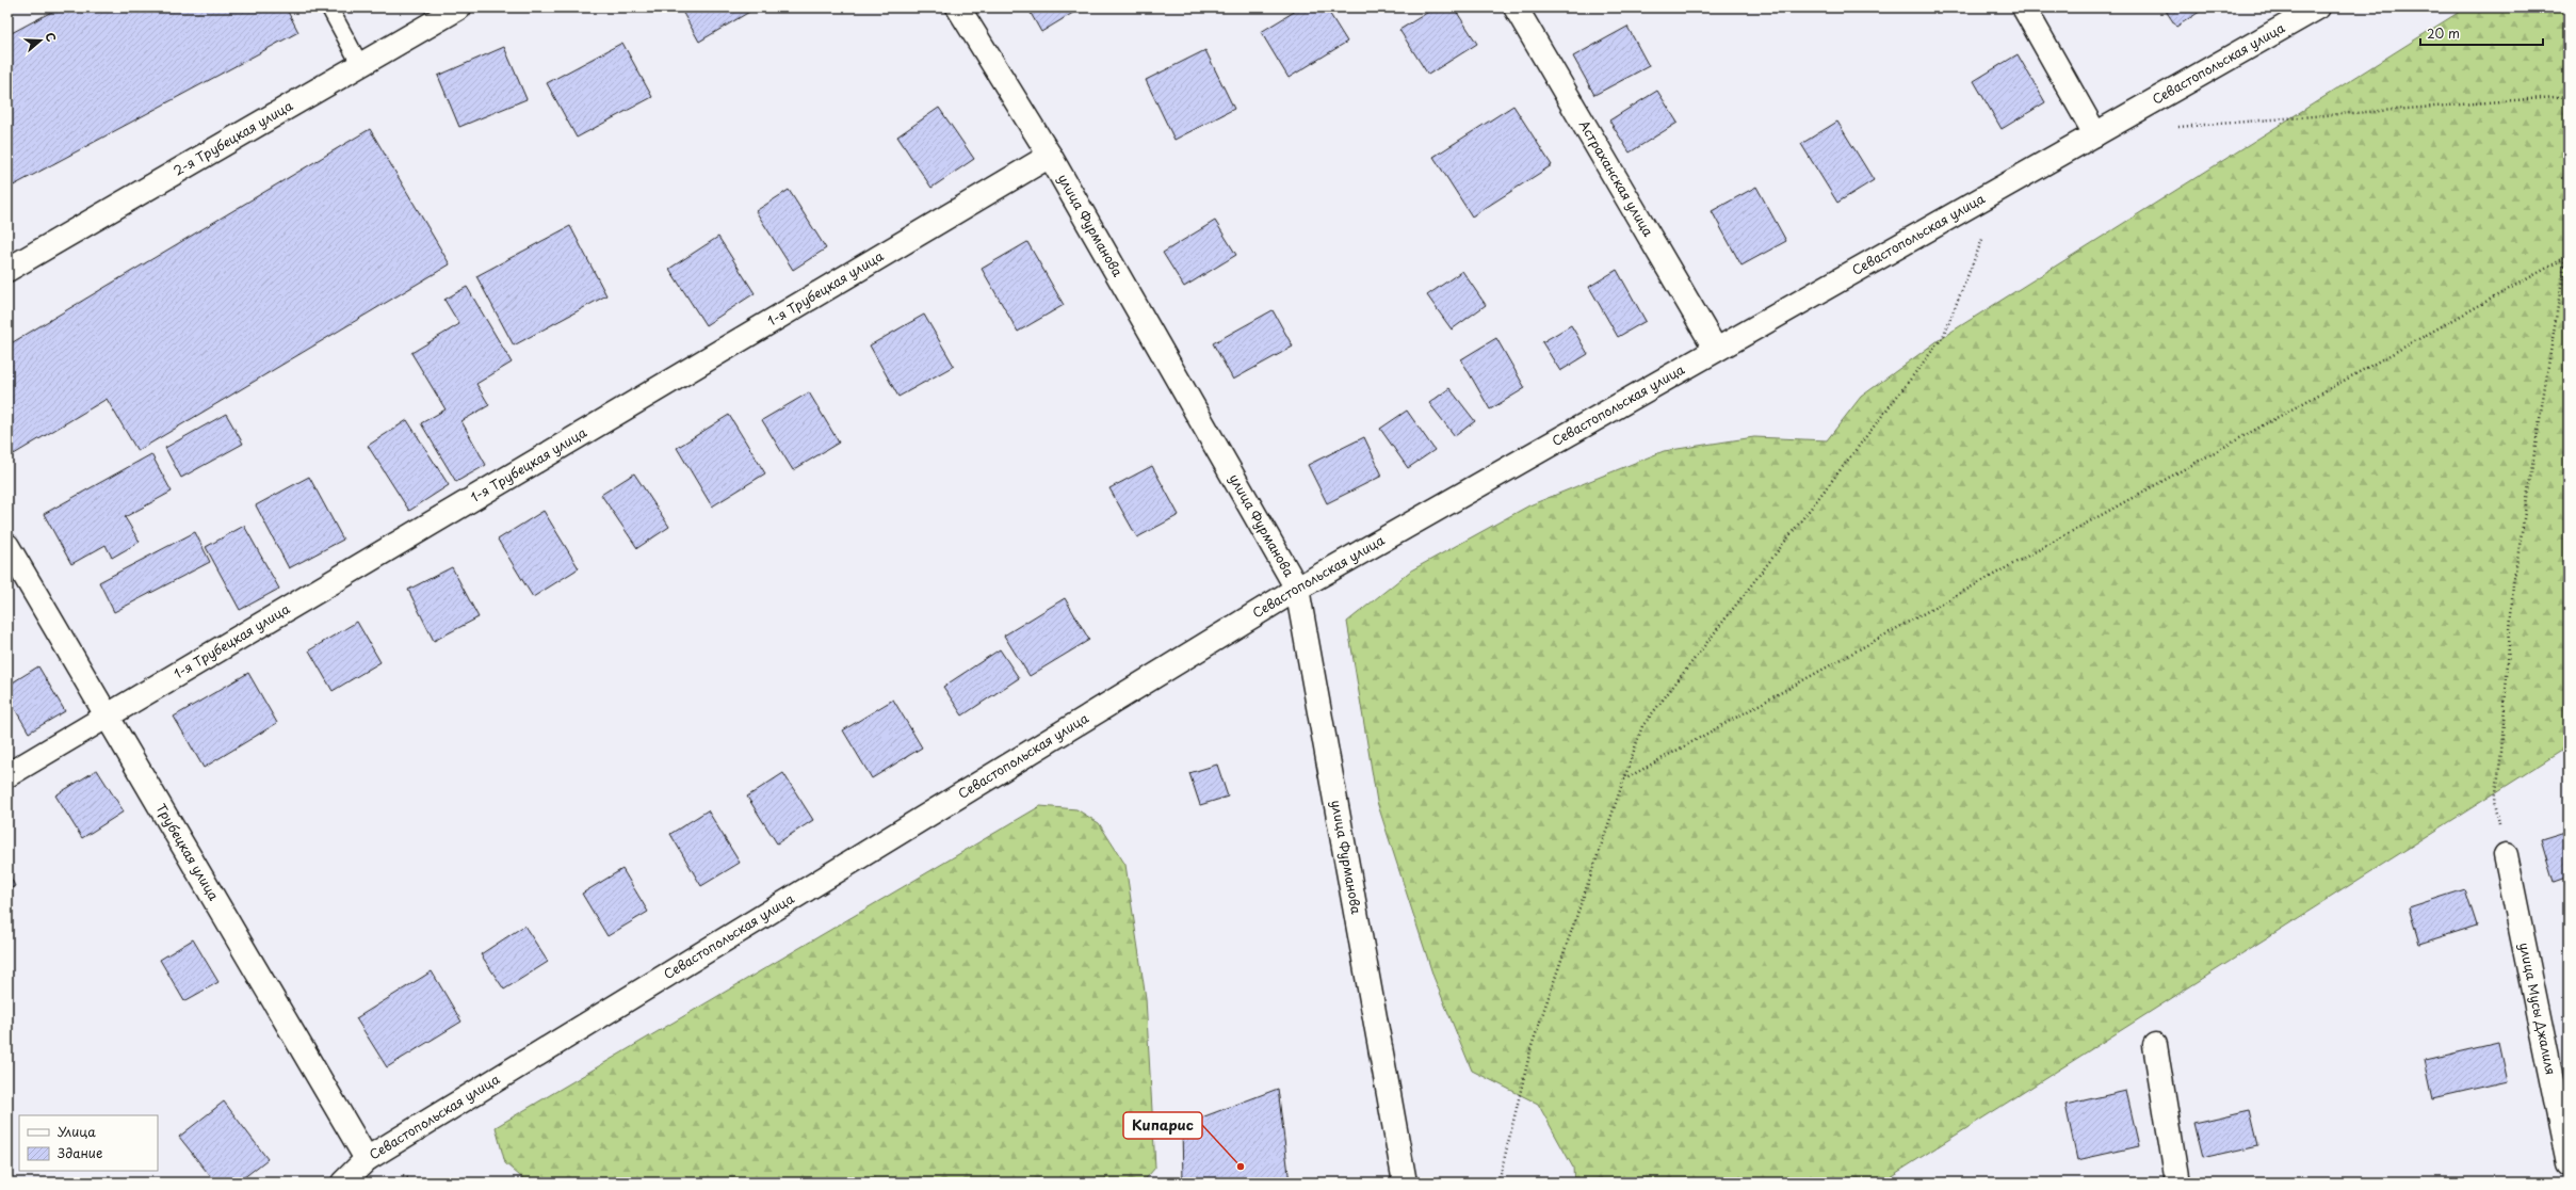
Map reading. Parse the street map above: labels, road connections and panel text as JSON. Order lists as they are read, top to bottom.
{
  "streets": {
    "street": [
      "Севастопольская улица",
      "2-я Трубецкая улица",
      "Астраханская улица",
      "улица Фурманова",
      "1-я Трубецкая улица",
      "Трубецкая улица",
      "улица Мусы Джалиля"
    ]
  },
  "crossings": [
    ["Севастопольская улица", "Астраханская улица"],
    ["Севастопольская улица", "улица Фурманова"],
    ["Севастопольская улица", "Трубецкая улица"],
    ["улица Фурманова", "1-я Трубецкая улица"],
    ["1-я Трубецкая улица", "Трубецкая улица"]
  ],
  "places": ["Кипарис"],
  "legend": ["Улица", "Здание"],
  "scale_bar": "20 m",
  "north": "right"
}
